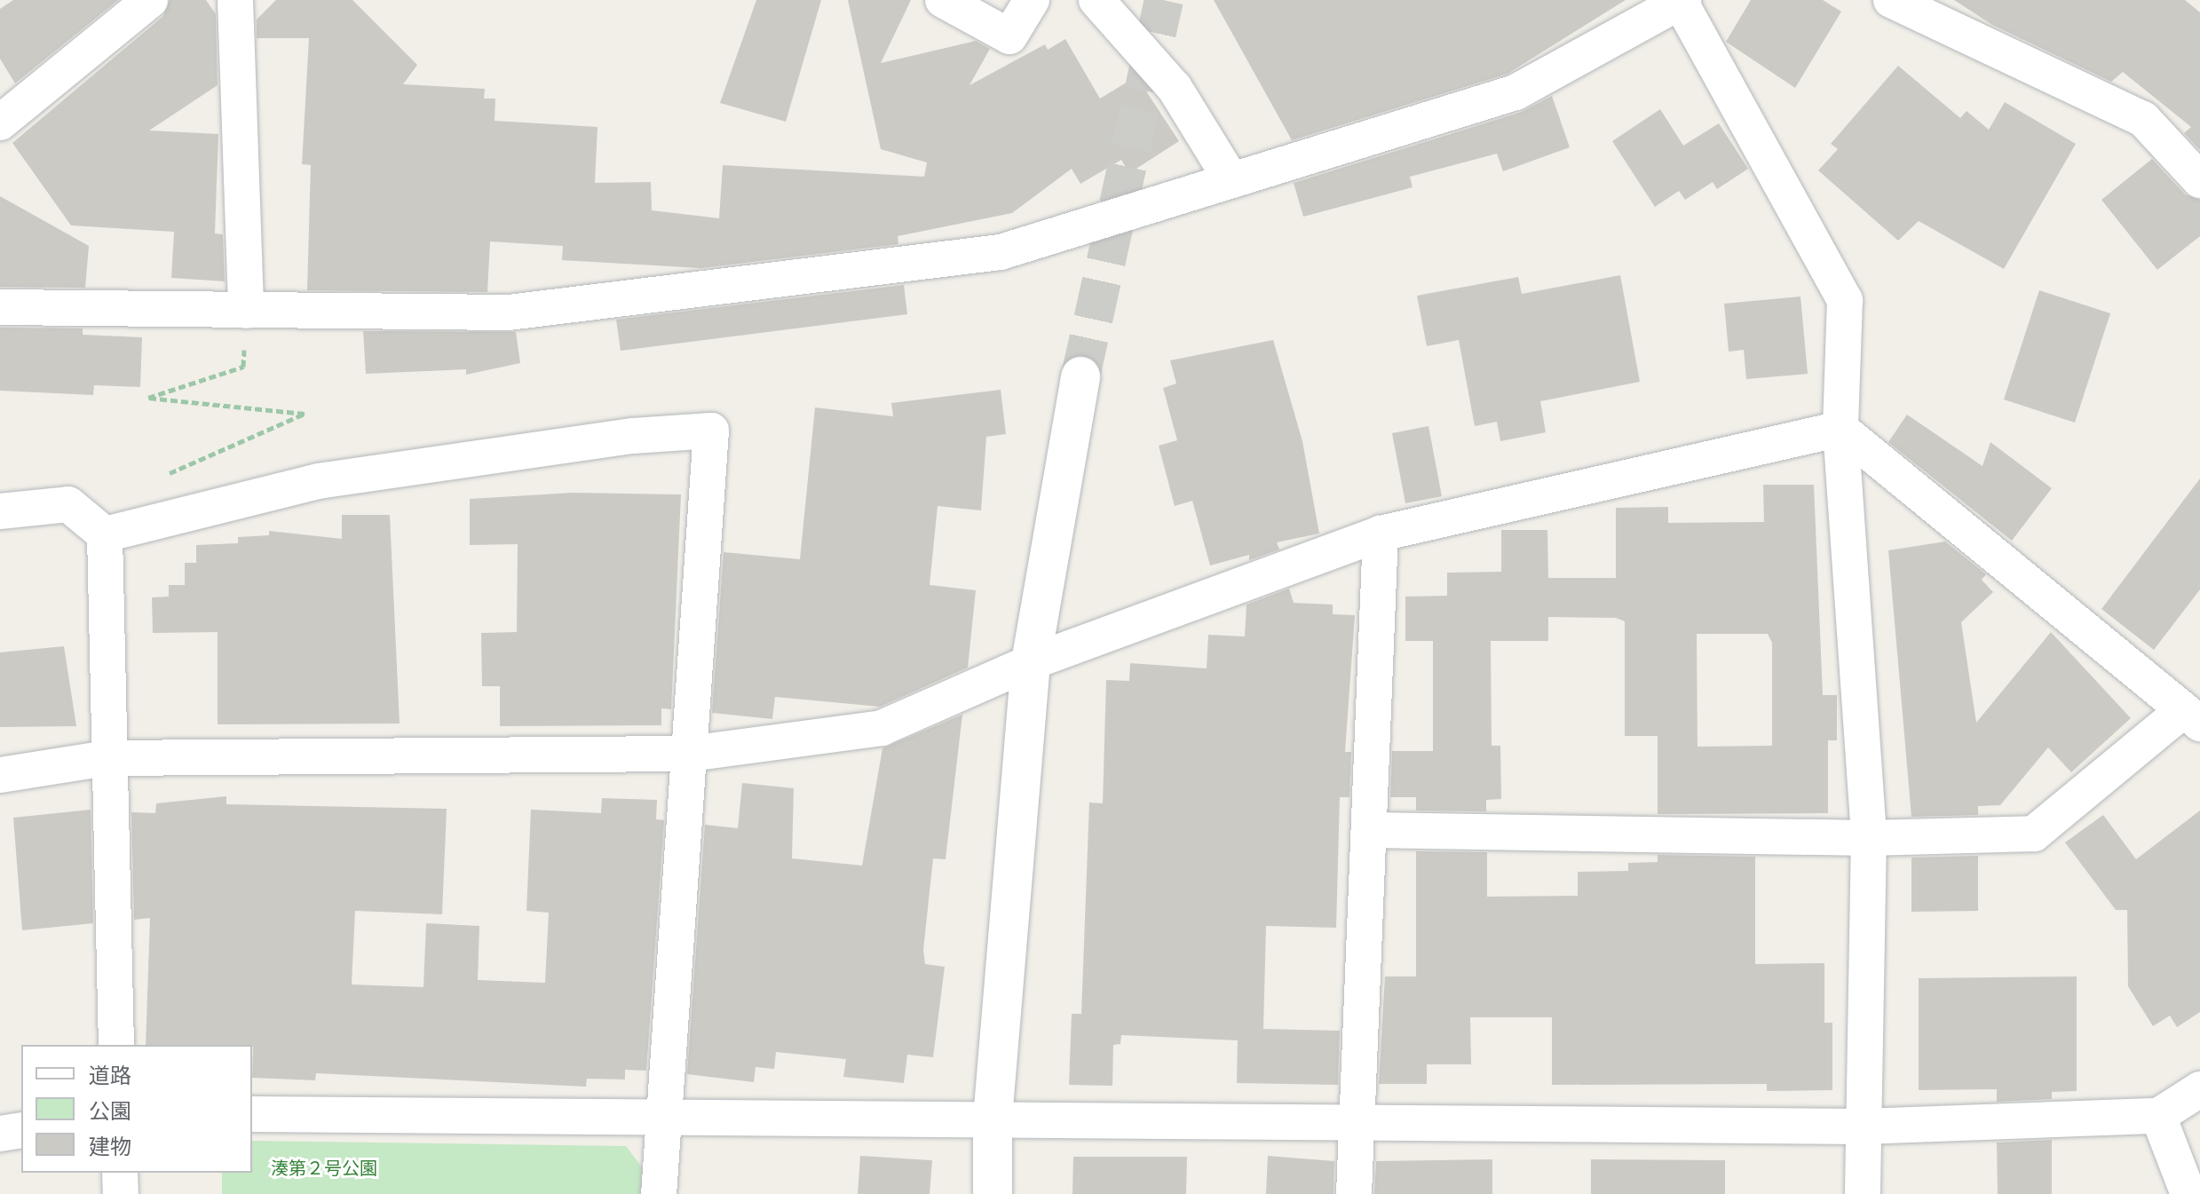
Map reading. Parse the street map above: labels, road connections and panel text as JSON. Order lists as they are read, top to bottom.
{
  "parks": ["湊第２号公園"],
  "legend": ["道路", "公園", "建物"]
}
